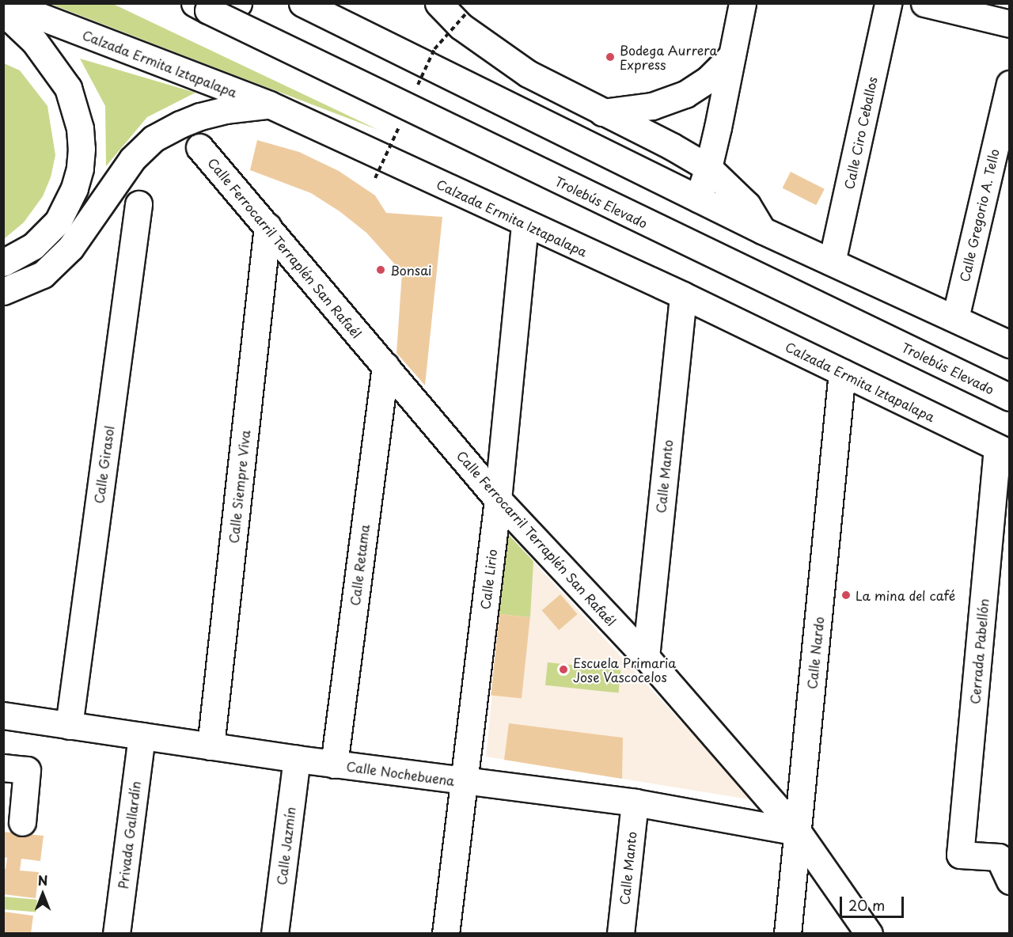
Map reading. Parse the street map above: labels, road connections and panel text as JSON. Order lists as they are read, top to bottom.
{
  "streets": {
    "street": [
      "Calzada Ermita Iztapalapa",
      "Calle Ciro Ceballos",
      "Trolebús Elevado",
      "Calle Gregorio A. Tello",
      "Calle Ferrocarril Terraplén San Rafaél",
      "Calle Girasol",
      "Calle Manto",
      "Calle Siempre Viva",
      "Calle Retama",
      "Calle Lirio",
      "Cerrada Pabellón",
      "Calle Nardo",
      "Calle Nochebuena",
      "Privada Gallardín",
      "Calle Jazmín"
    ]
  },
  "crossings": [
    ["Calzada Ermita Iztapalapa", "Calle Manto"],
    ["Calzada Ermita Iztapalapa", "Calle Lirio"],
    ["Calzada Ermita Iztapalapa", "Cerrada Pabellón"],
    ["Calzada Ermita Iztapalapa", "Calle Nardo"],
    ["Calle Ferrocarril Terraplén San Rafaél", "Calle Manto"],
    ["Calle Ferrocarril Terraplén San Rafaél", "Calle Siempre Viva"],
    ["Calle Ferrocarril Terraplén San Rafaél", "Calle Retama"],
    ["Calle Ferrocarril Terraplén San Rafaél", "Calle Lirio"],
    ["Calle Ferrocarril Terraplén San Rafaél", "Calle Nardo"],
    ["Calle Ferrocarril Terraplén San Rafaél", "Calle Nochebuena"],
    ["Calle Girasol", "Calle Nochebuena"],
    ["Calle Manto", "Calle Nochebuena"],
    ["Calle Siempre Viva", "Calle Nochebuena"],
    ["Calle Retama", "Calle Nochebuena"],
    ["Calle Lirio", "Calle Nochebuena"],
    ["Calle Nardo", "Calle Nochebuena"],
    ["Calle Nochebuena", "Privada Gallardín"],
    ["Calle Nochebuena", "Calle Jazmín"]
  ],
  "places": [
    "Bodega Aurrera Express",
    "Bonsai",
    "La mina del café",
    "Escuela Primaria Jose Vascocelos"
  ],
  "scale_bar": "20 m",
  "north": "top"
}
